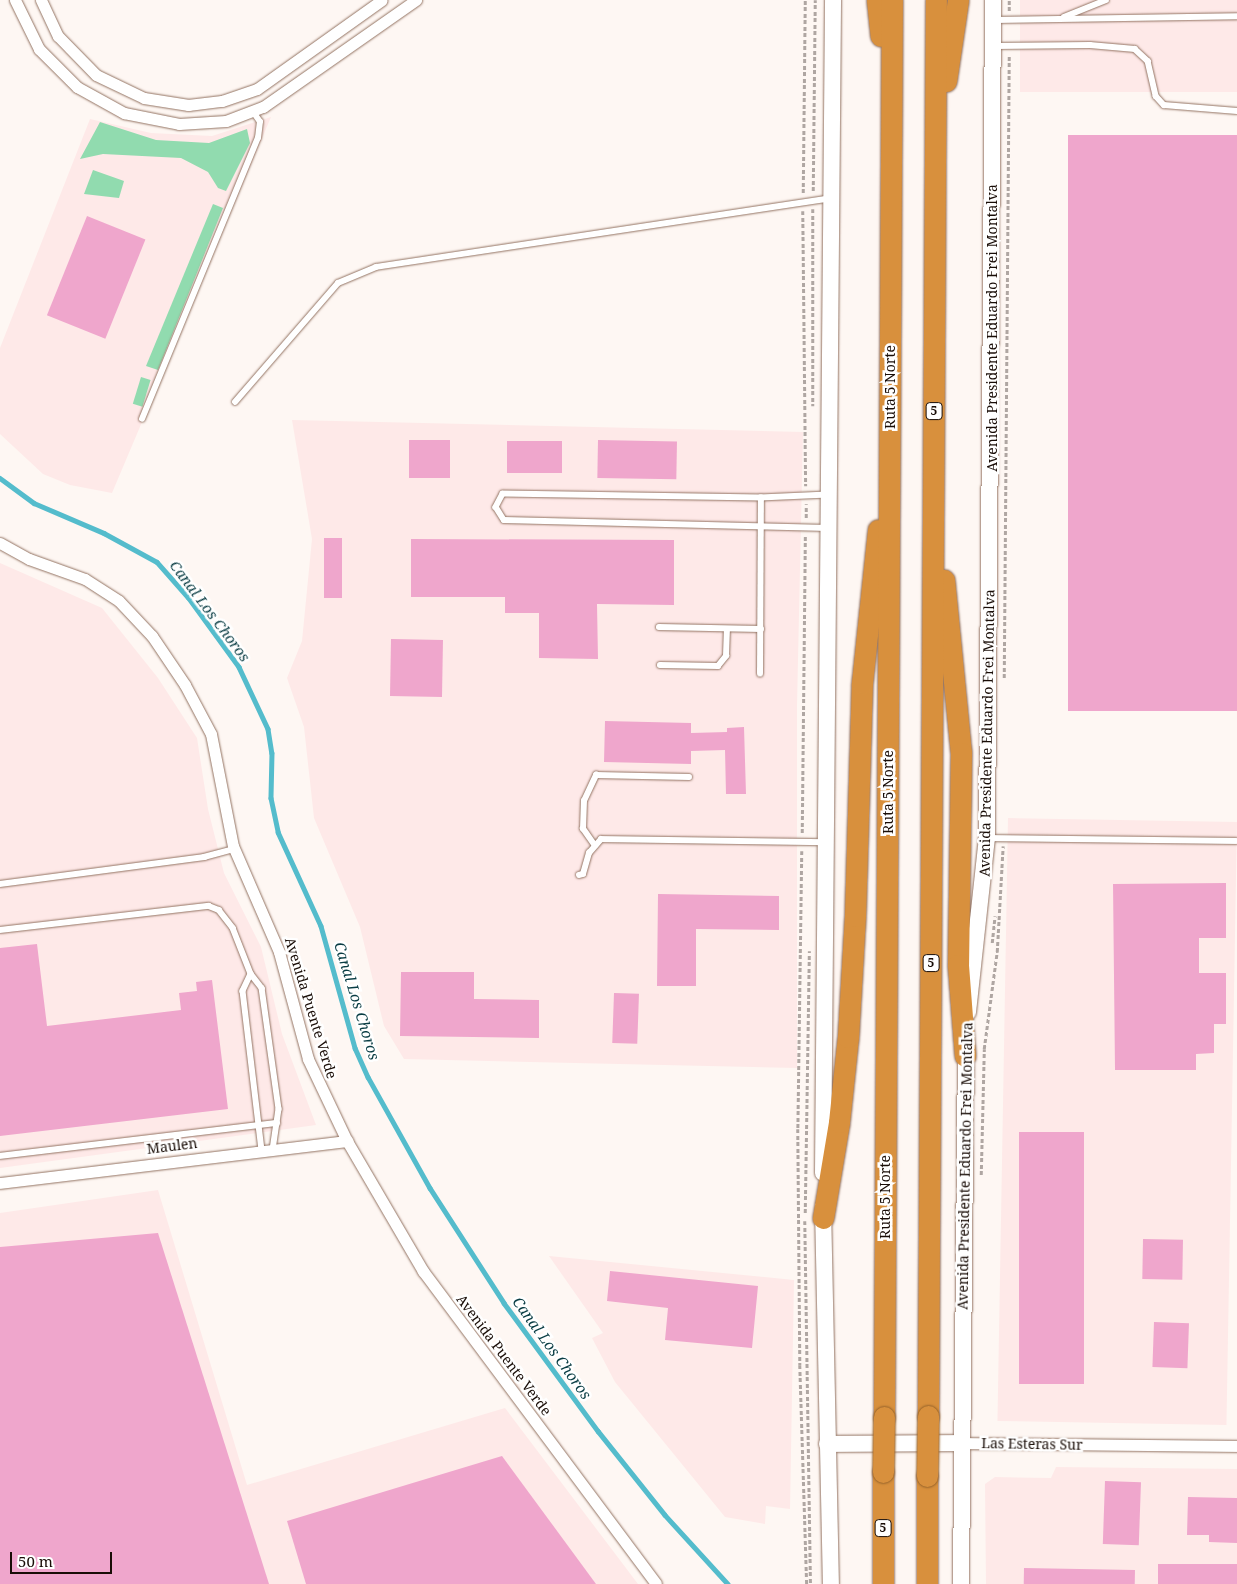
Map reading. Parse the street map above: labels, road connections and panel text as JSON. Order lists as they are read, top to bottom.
{
  "streets": {
    "highway": ["Ruta 5 Norte", "5"],
    "main road": ["Avenida Presidente Eduardo Frei Montalva", "Las Esteras Sur"],
    "street": ["Avenida Puente Verde", "Maulen"]
  },
  "crossings": [
    ["Avenida Presidente Eduardo Frei Montalva", "Las Esteras Sur"],
    ["Avenida Puente Verde", "Maulen"]
  ],
  "water": ["Canal Los Choros"],
  "scale_bar": "50 m"
}
